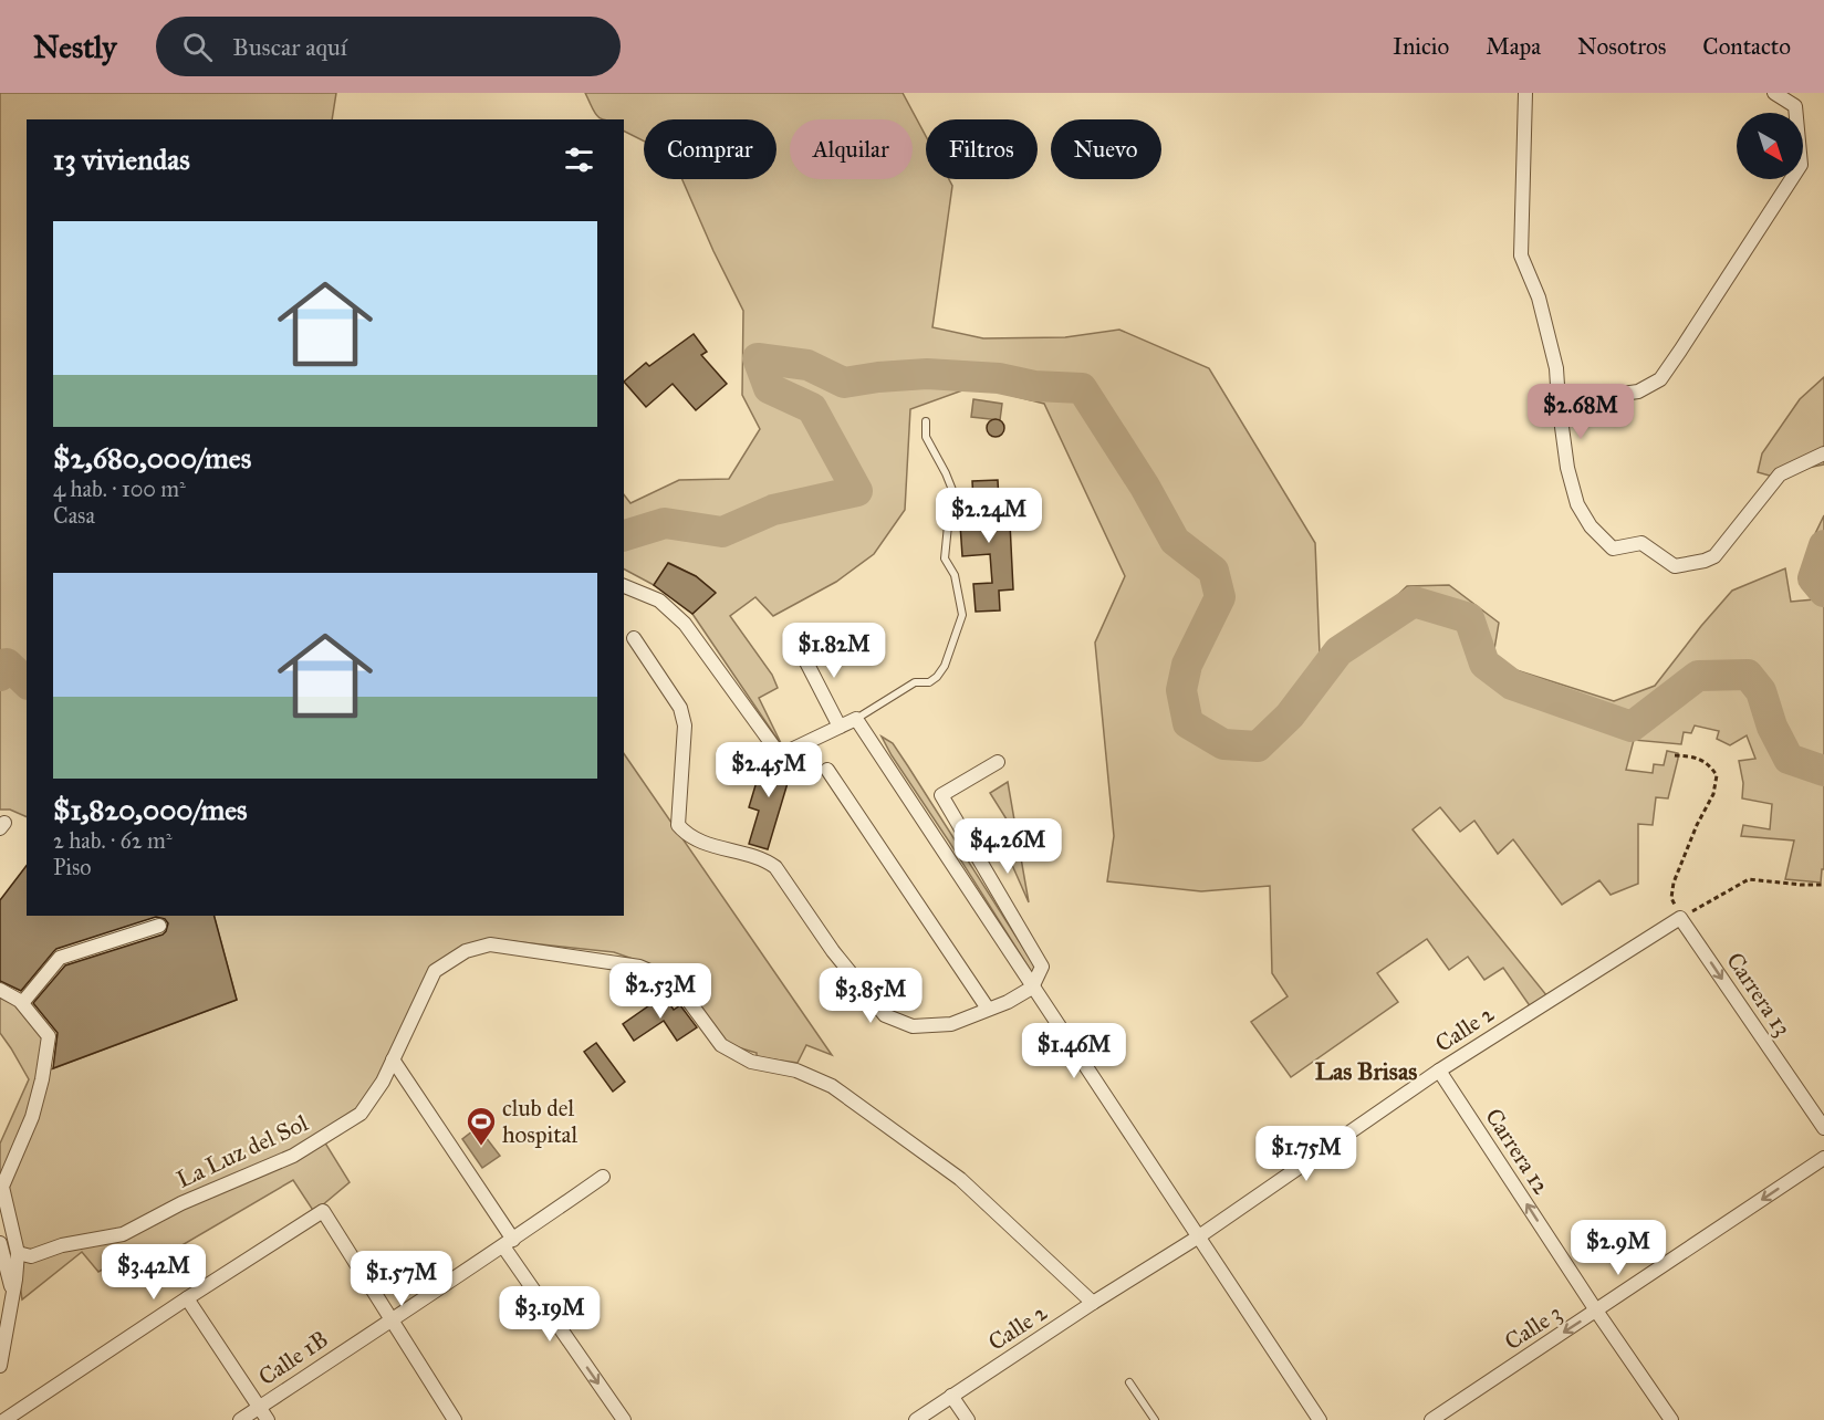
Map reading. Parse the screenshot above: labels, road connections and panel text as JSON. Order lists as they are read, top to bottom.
{
  "streets": {
    "street": [
      "Carrera 13",
      "Calle 2",
      "La Luz del Sol",
      "Carrera 12",
      "Calle 3",
      "Calle 1B"
    ]
  },
  "crossings": [
    ["Carrera 13", "Calle 2"],
    ["Calle 2", "La Luz del Sol"],
    ["Calle 2", "Carrera 12"],
    ["Carrera 12", "Calle 3"]
  ],
  "one_way": ["Carrera 13", "Carrera 12", "Calle 3"],
  "districts": ["Las Brisas"],
  "places": {
    "sports": ["club del hospital"]
  },
  "north": "bottom right",
  "page": {
    "header": "Nestly",
    "search": "Buscar aquí",
    "nav": [
      "Inicio",
      "Mapa",
      "Nosotros",
      "Contacto"
    ],
    "chip": [
      "Comprar",
      "Alquilar",
      "Filtros",
      "Nuevo"
    ],
    "heading": "13 viviendas",
    "list": [
      {
        "name": "$2,680,000/mes",
        "note": "4 hab. · 100 m² · Casa"
      },
      {
        "name": "$1,820,000/mes",
        "note": "2 hab. · 62 m² · Piso"
      }
    ],
    "price": [
      "$2.68M",
      "$2.24M",
      "$1.82M",
      "$2.45M",
      "$4.26M",
      "$2.53M",
      "$3.85M",
      "$1.46M",
      "$1.75M",
      "$2.9M",
      "$3.42M",
      "$1.57M",
      "$3.19M"
    ]
  }
}
